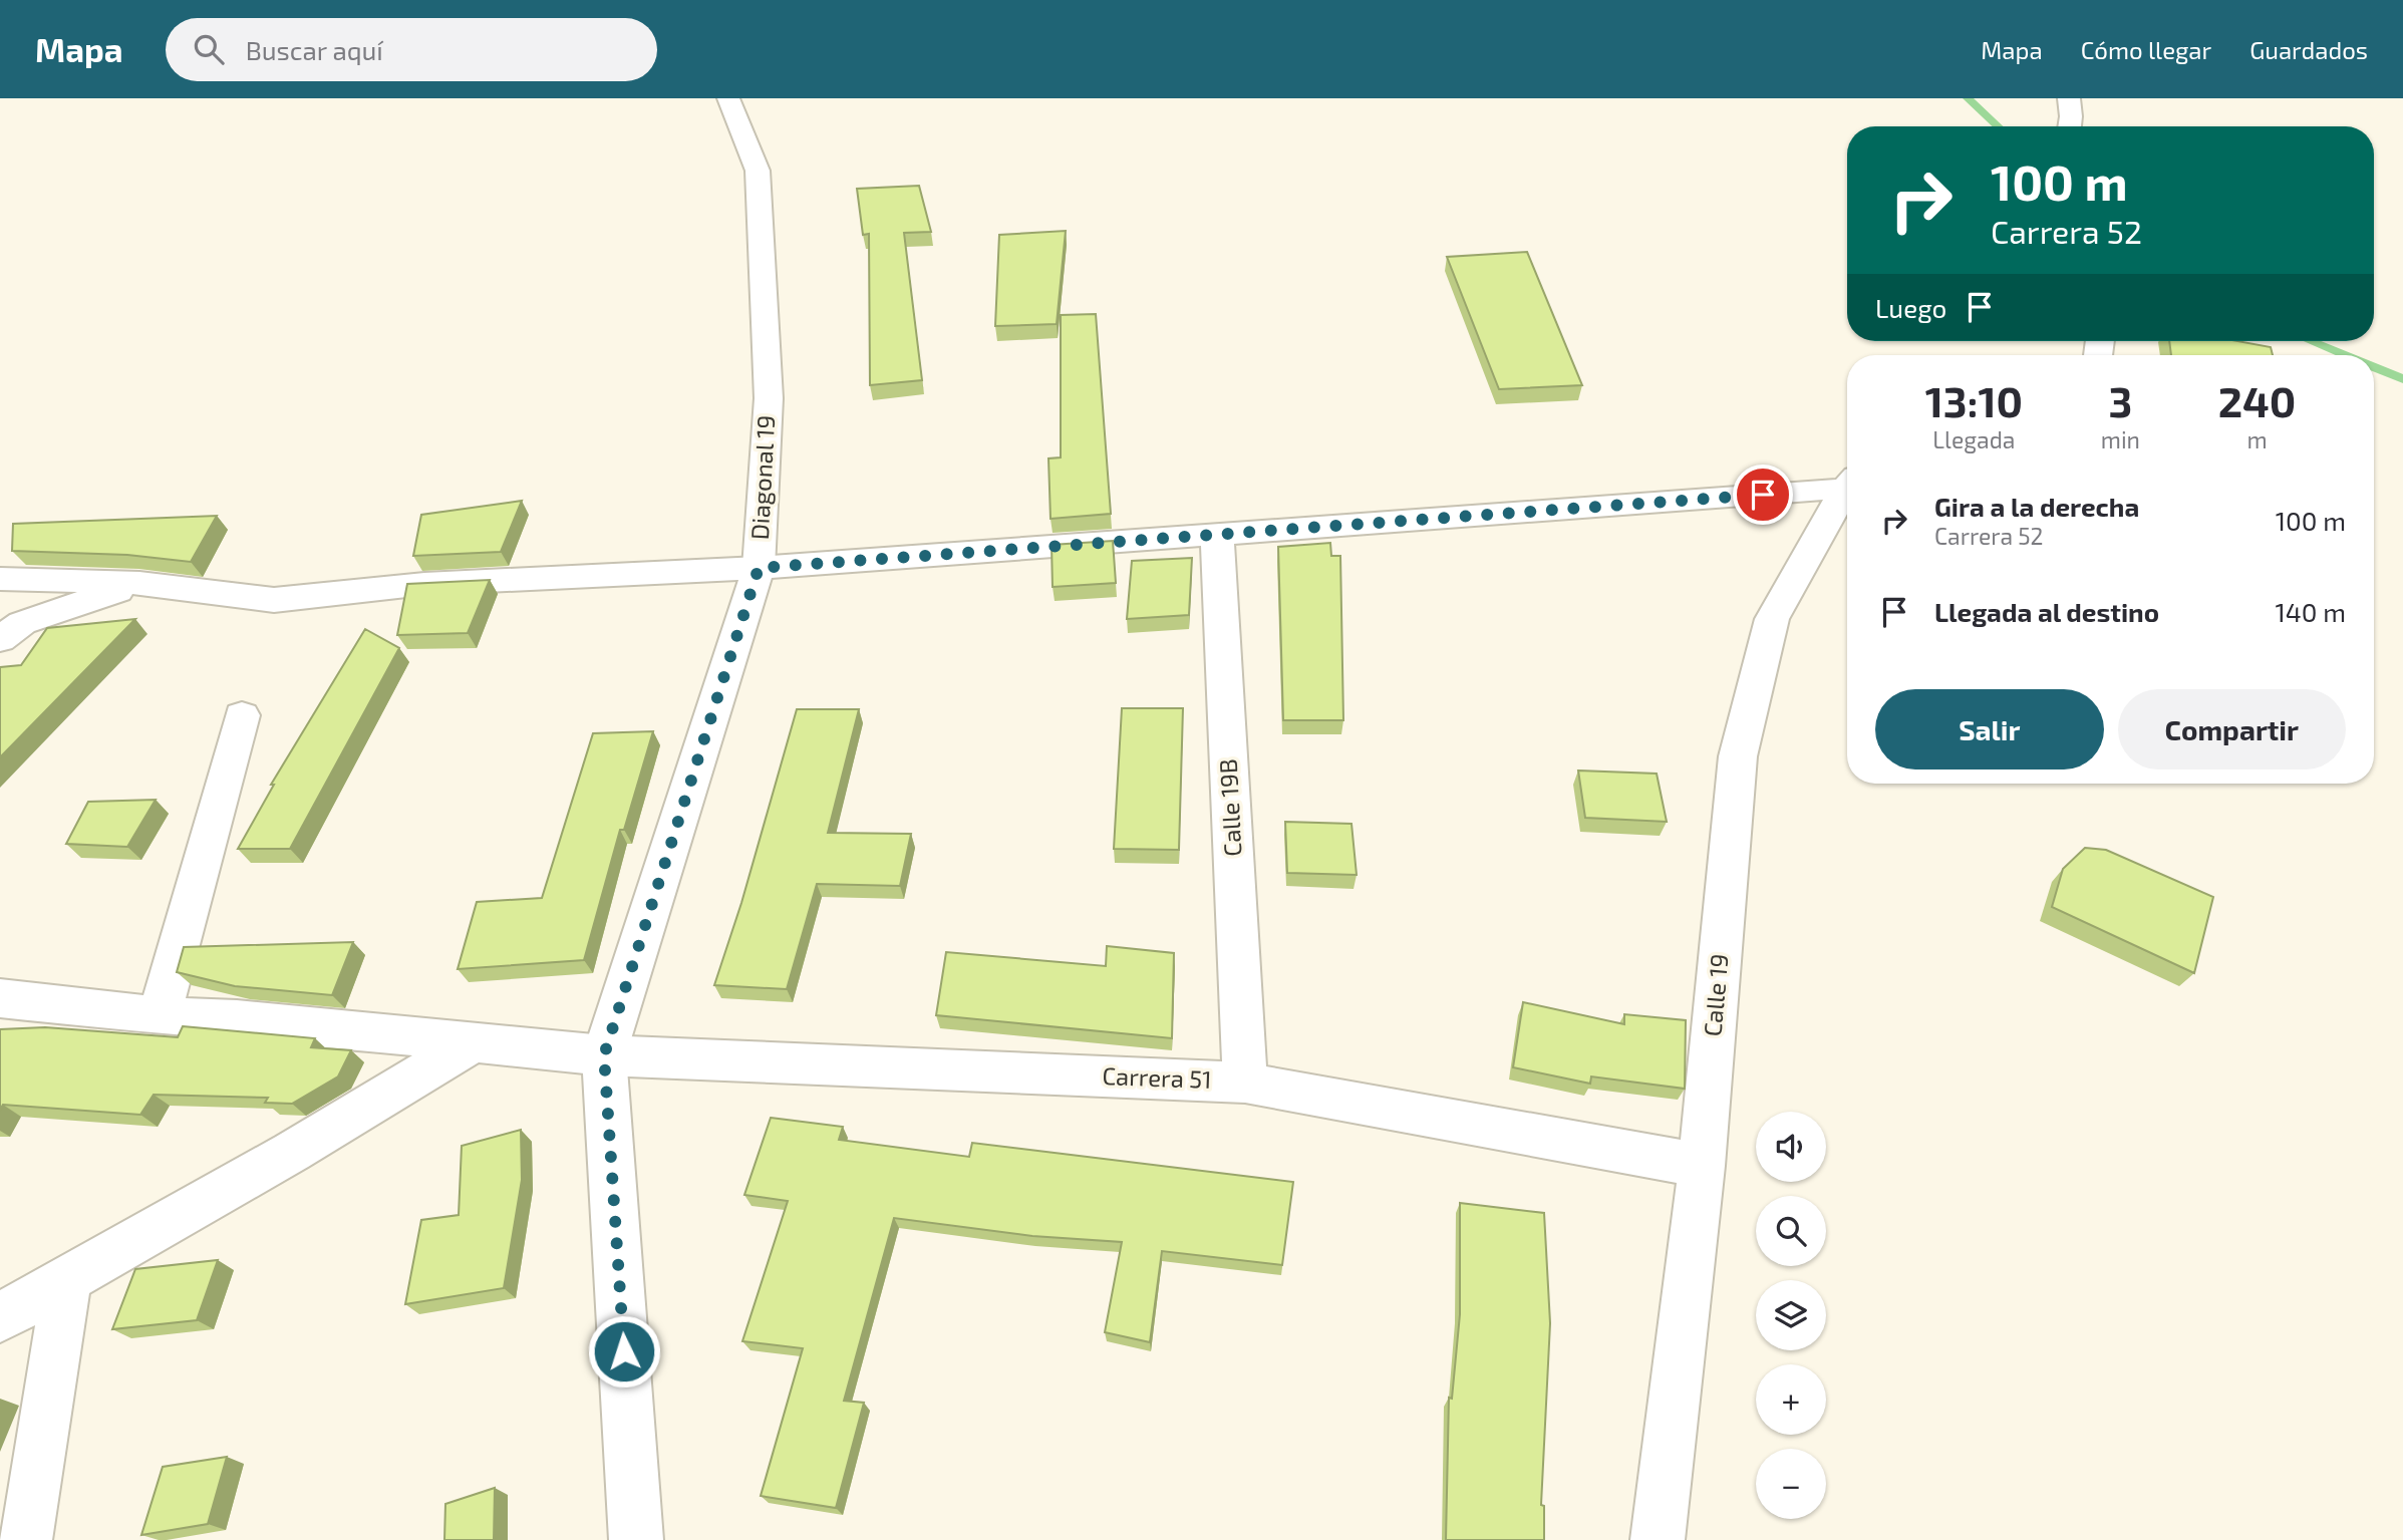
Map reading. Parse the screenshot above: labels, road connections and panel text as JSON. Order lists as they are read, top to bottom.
{
  "streets": {
    "street": [
      "Diagonal 19",
      "Calle 19B",
      "Calle 19",
      "Carrera 51"
    ]
  },
  "crossings": [
    ["Diagonal 19", "Carrera 51"],
    ["Calle 19B", "Carrera 51"],
    ["Calle 19", "Carrera 51"]
  ],
  "page": {
    "header": "Mapa",
    "search": "Buscar aquí",
    "nav": ["Mapa", "Cómo llegar", "Guardados"],
    "turn": ["100 m", "Carrera 52"],
    "then": "Luego",
    "eta": [
      "13:10",
      "Llegada",
      "3",
      "min",
      "240",
      "m"
    ],
    "list": [
      {
        "name": "Gira a la derecha",
        "note": "Carrera 52",
        "value": "100 m"
      },
      {
        "name": "Llegada al destino",
        "value": "140 m"
      }
    ],
    "buttons": ["Salir", "Compartir"],
    "map_buttons": ["+", "−"]
  }
}
